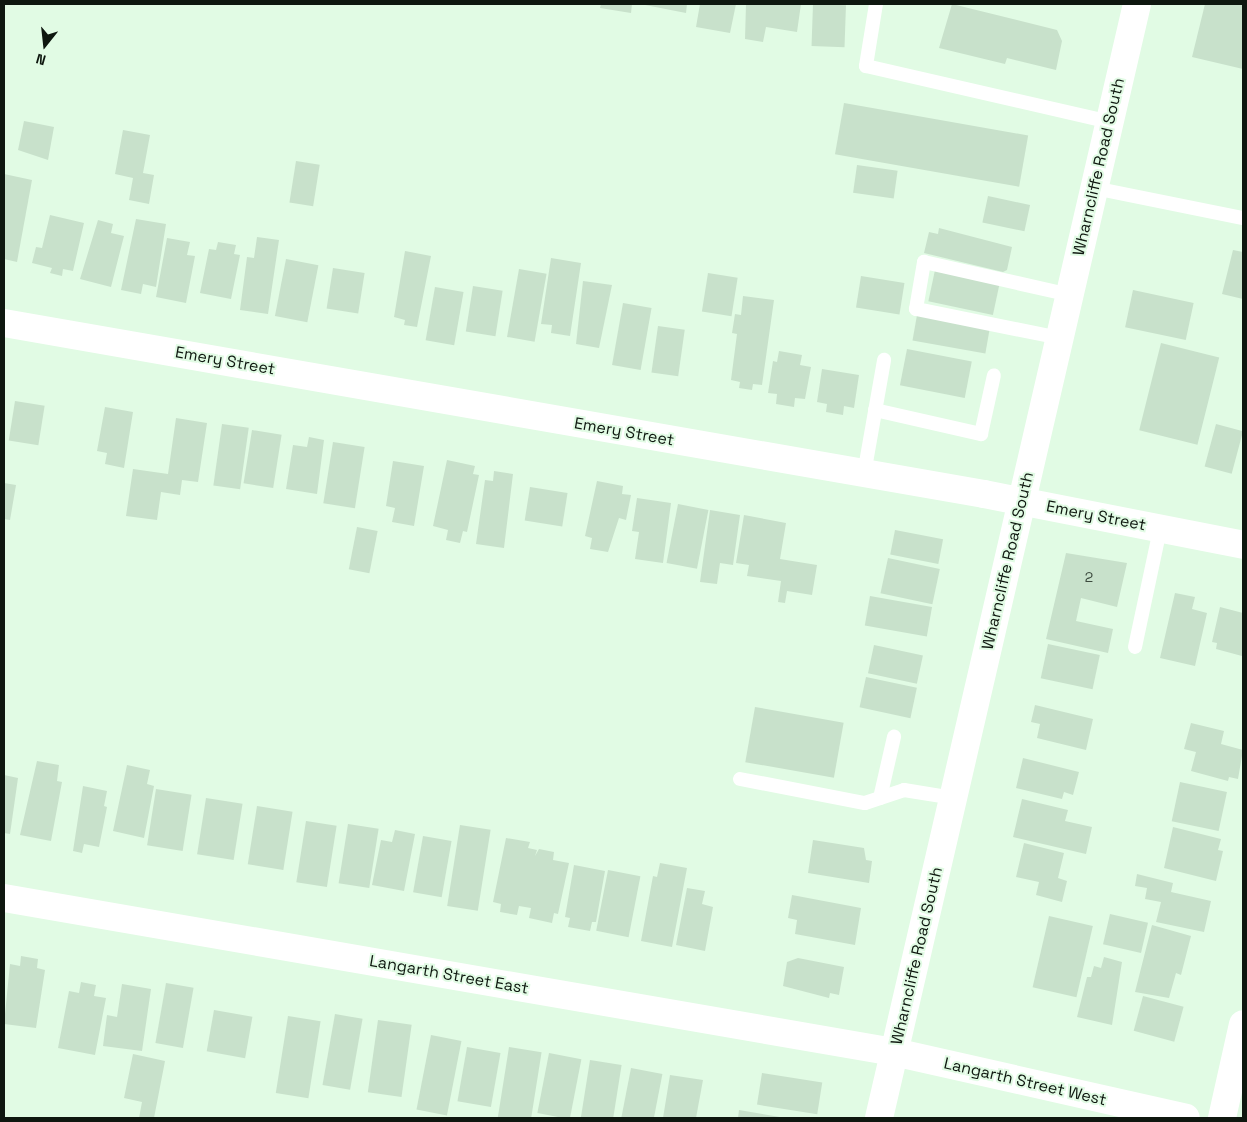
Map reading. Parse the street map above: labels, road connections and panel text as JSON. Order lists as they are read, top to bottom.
{
  "streets": {
    "street": [
      "Wharncliffe Road South",
      "Emery Street",
      "Langarth Street East",
      "Langarth Street West"
    ]
  },
  "crossings": [
    ["Wharncliffe Road South", "Emery Street"],
    ["Wharncliffe Road South", "Langarth Street East"],
    ["Wharncliffe Road South", "Langarth Street West"],
    ["Langarth Street East", "Langarth Street West"]
  ],
  "house_numbers": ["2"],
  "north": "bottom"
}
